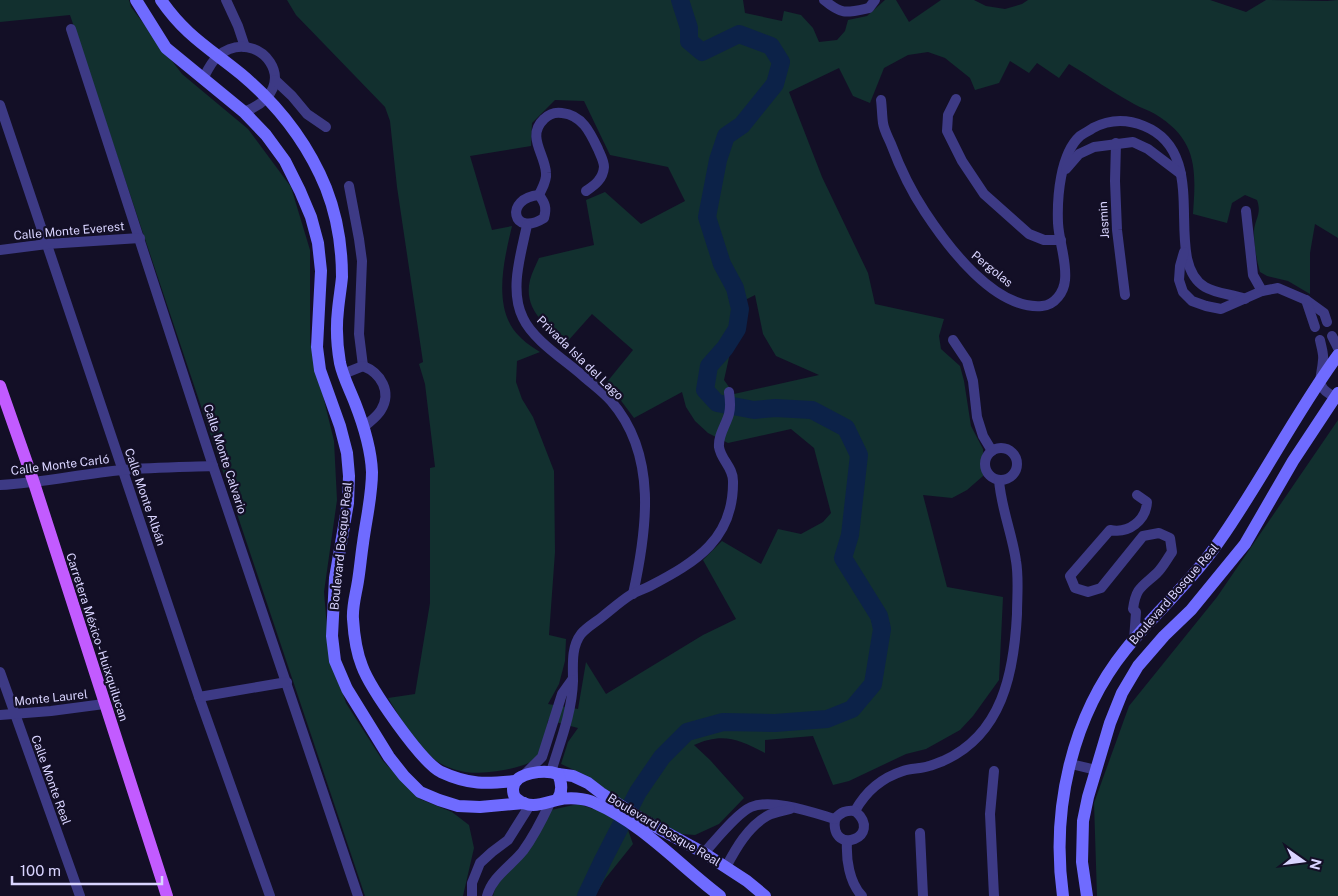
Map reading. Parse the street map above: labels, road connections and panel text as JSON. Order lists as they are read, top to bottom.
{
  "streets": {
    "main road": ["Carretera México - Huixquilucan"],
    "street": [
      "Jasmin",
      "Calle Monte Everest",
      "Pergolas",
      "Privada Isla del Lago",
      "Calle Monte Calvario",
      "Calle Monte Carló",
      "Calle Monte Albán",
      "Boulevard Bosque Real",
      "Monte Laurel",
      "Calle Monte Real"
    ]
  },
  "crossings": [
    ["Calle Monte Everest", "Calle Monte Calvario"],
    ["Calle Monte Everest", "Calle Monte Albán"],
    ["Calle Monte Calvario", "Calle Monte Carló"],
    ["Calle Monte Carló", "Calle Monte Albán"],
    ["Calle Monte Carló", "Carretera México - Huixquilucan"],
    ["Carretera México - Huixquilucan", "Monte Laurel"],
    ["Monte Laurel", "Calle Monte Real"]
  ],
  "scale_bar": "100 m",
  "north": "right"
}
